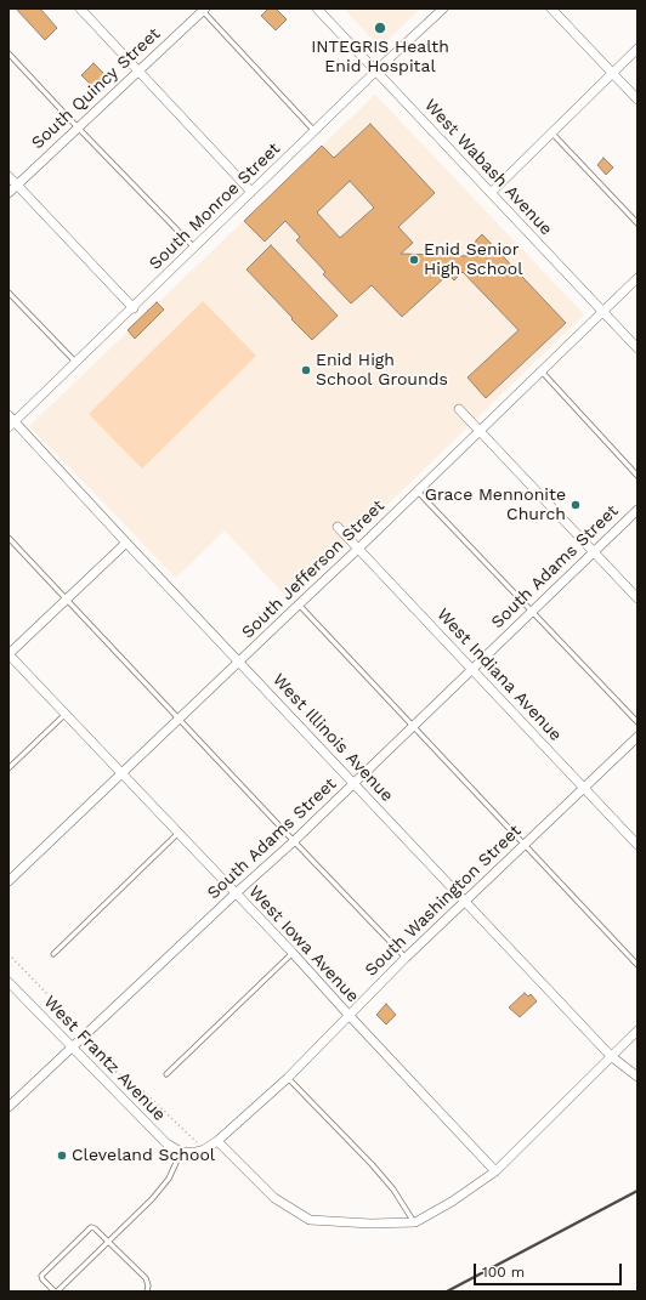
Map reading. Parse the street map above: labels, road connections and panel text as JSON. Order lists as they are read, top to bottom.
{
  "streets": {
    "street": [
      "South Quincy Street",
      "West Wabash Avenue",
      "South Monroe Street",
      "South Adams Street",
      "South Jefferson Street",
      "West Indiana Avenue",
      "West Illinois Avenue",
      "South Washington Street",
      "West Iowa Avenue",
      "West Frantz Avenue"
    ]
  },
  "crossings": [
    ["West Wabash Avenue", "South Monroe Street"],
    ["West Wabash Avenue", "South Jefferson Street"],
    ["South Monroe Street", "West Illinois Avenue"],
    ["South Adams Street", "West Indiana Avenue"],
    ["South Adams Street", "West Illinois Avenue"],
    ["South Adams Street", "West Iowa Avenue"],
    ["South Adams Street", "West Frantz Avenue"],
    ["South Jefferson Street", "West Indiana Avenue"],
    ["South Jefferson Street", "West Illinois Avenue"],
    ["South Jefferson Street", "West Iowa Avenue"],
    ["West Indiana Avenue", "South Washington Street"],
    ["West Illinois Avenue", "South Washington Street"],
    ["South Washington Street", "West Iowa Avenue"],
    ["South Washington Street", "West Frantz Avenue"]
  ],
  "places": [
    "INTEGRIS Health Enid Hospital",
    "Enid Senior High School",
    "Enid High School Grounds",
    "Grace Mennonite Church",
    "Cleveland School"
  ],
  "scale_bar": "100 m"
}
